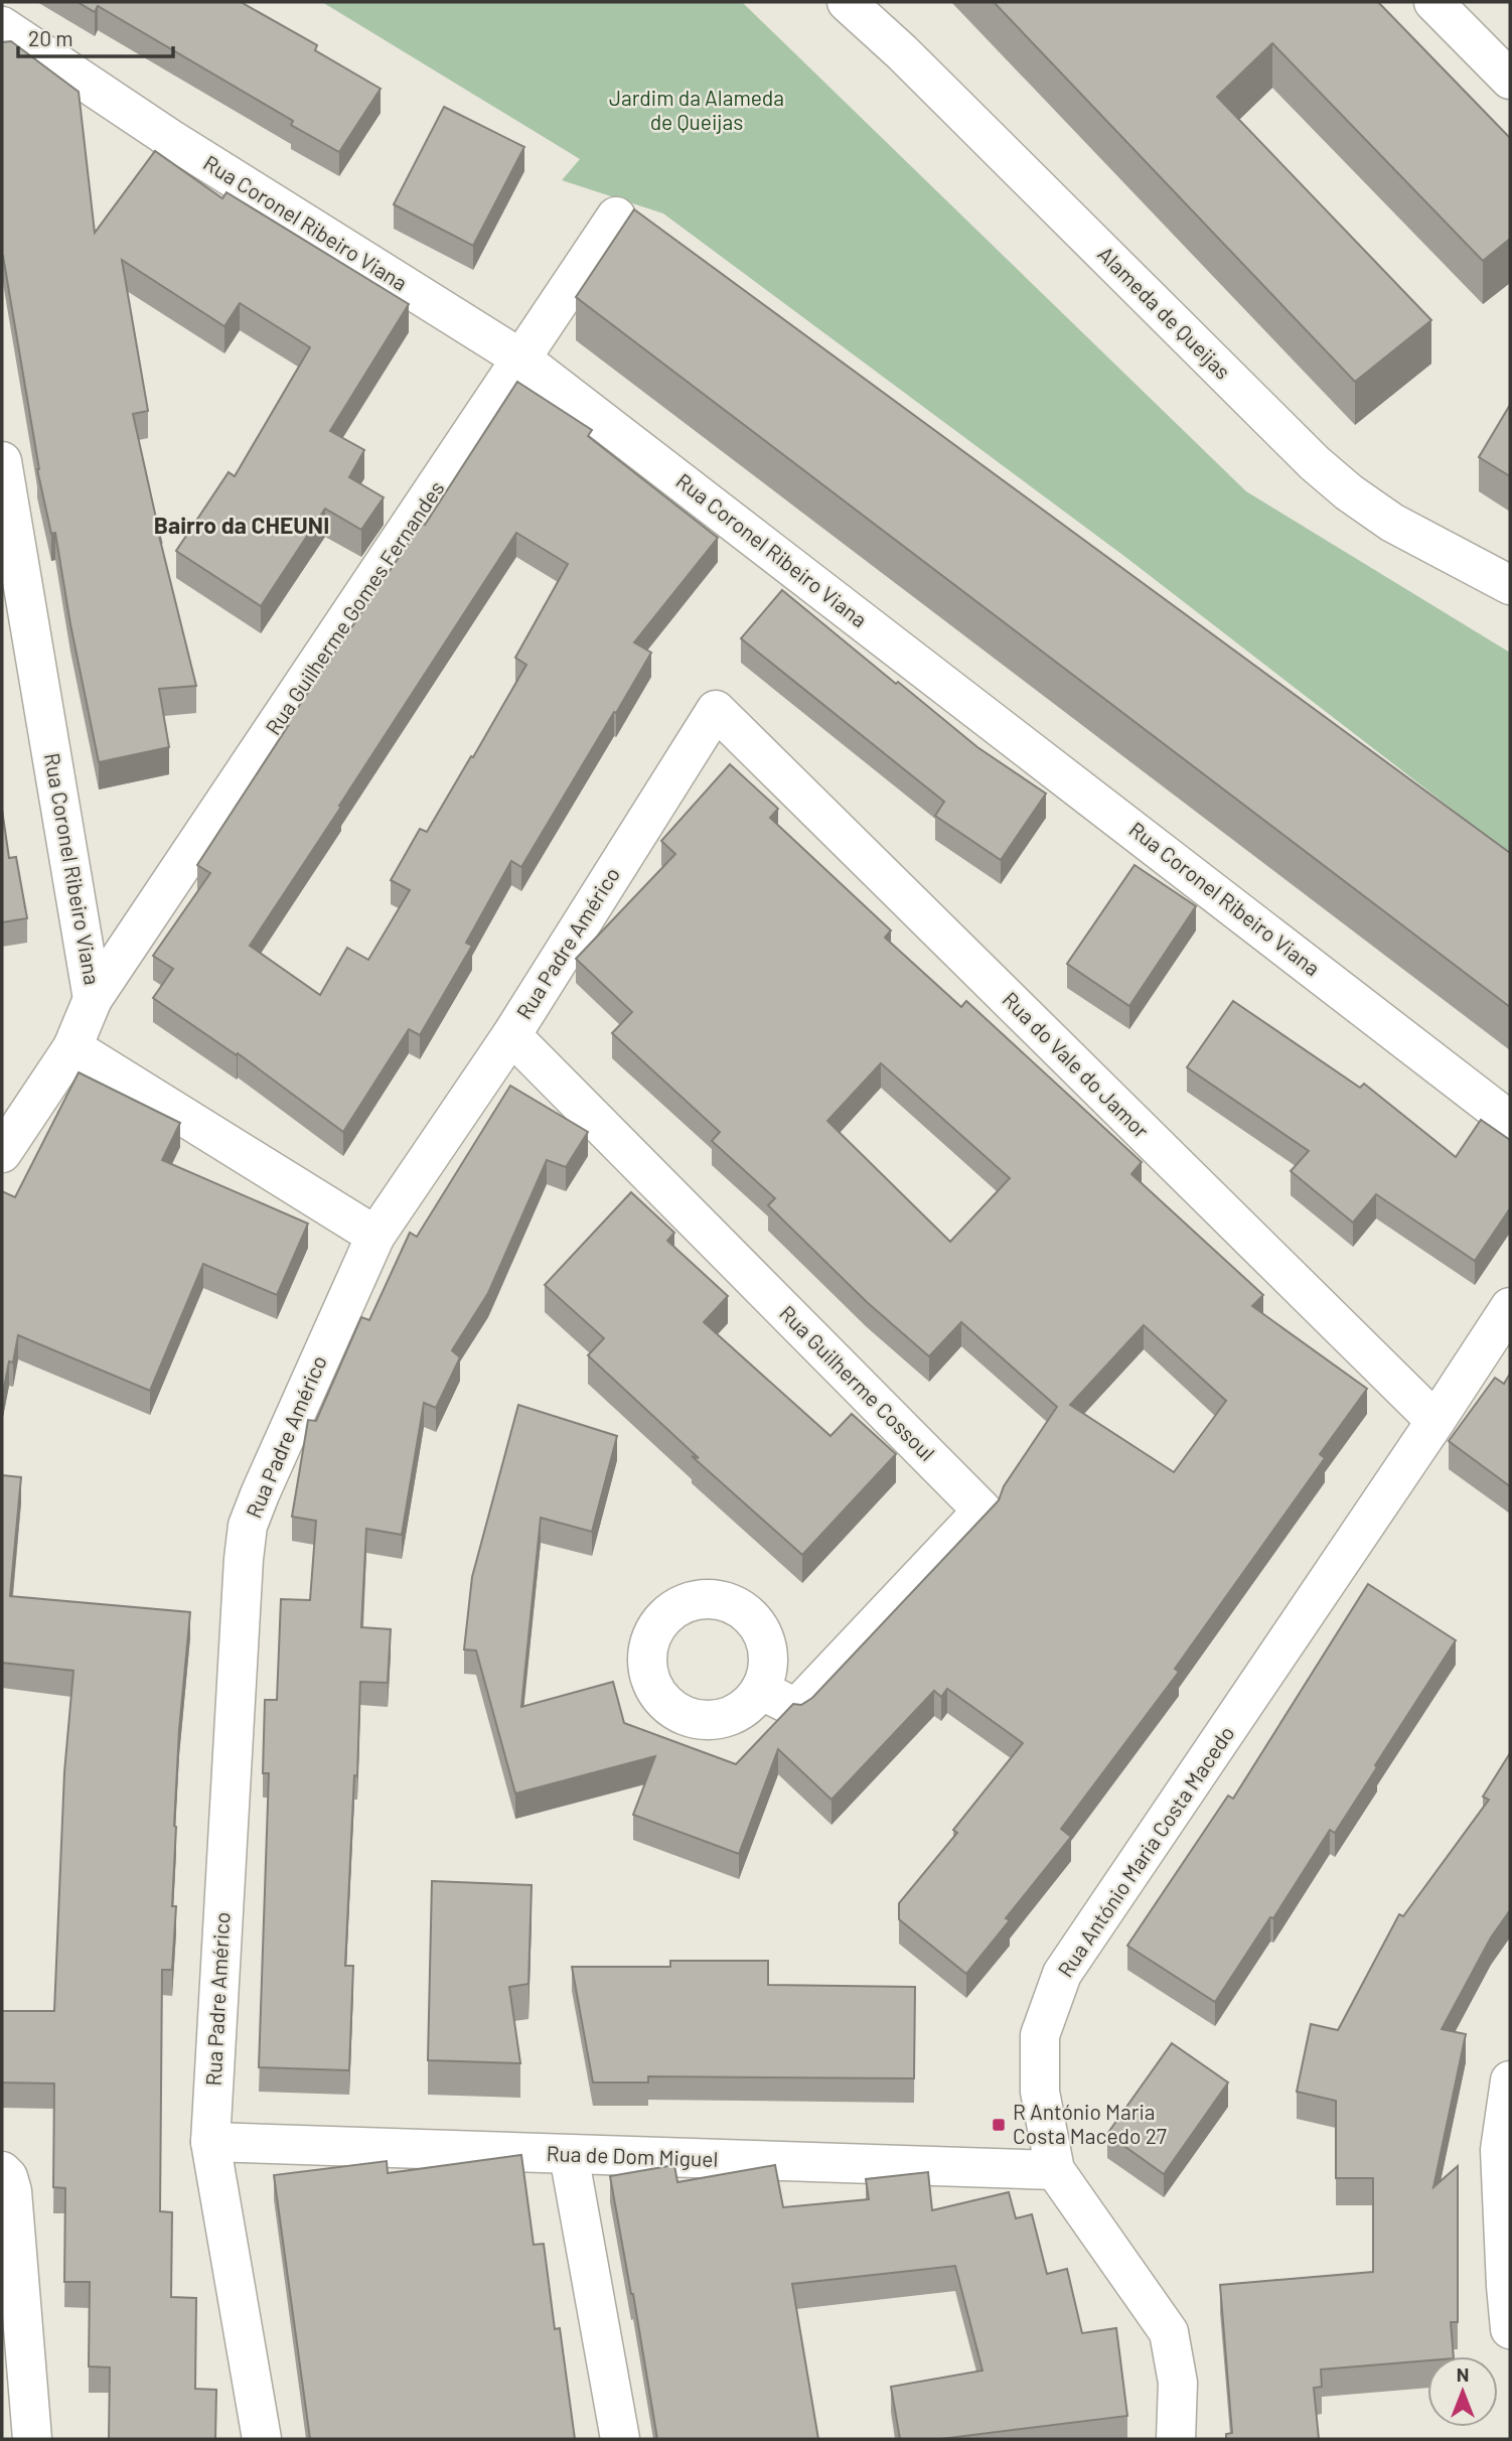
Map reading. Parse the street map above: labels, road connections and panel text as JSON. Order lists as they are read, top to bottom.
{
  "streets": {
    "street": [
      "Rua Coronel Ribeiro Viana",
      "Alameda de Queijas",
      "Rua Guilherme Gomes Fernandes",
      "Rua Padre Américo",
      "Rua do Vale do Jamor",
      "Rua Guilherme Cossoul",
      "Rua António Maria Costa Macedo",
      "Rua de Dom Miguel"
    ]
  },
  "crossings": [
    ["Rua Coronel Ribeiro Viana", "Rua Guilherme Gomes Fernandes"],
    ["Rua Padre Américo", "Rua do Vale do Jamor"],
    ["Rua Padre Américo", "Rua Guilherme Cossoul"],
    ["Rua Padre Américo", "Rua de Dom Miguel"],
    ["Rua do Vale do Jamor", "Rua António Maria Costa Macedo"],
    ["Rua António Maria Costa Macedo", "Rua de Dom Miguel"]
  ],
  "districts": ["Bairro da CHEUNI"],
  "parks": ["Jardim da Alameda de Queijas"],
  "places": {
    "transit": ["R António Maria Costa Macedo 27"]
  },
  "scale_bar": "20 m",
  "north": "top"
}
